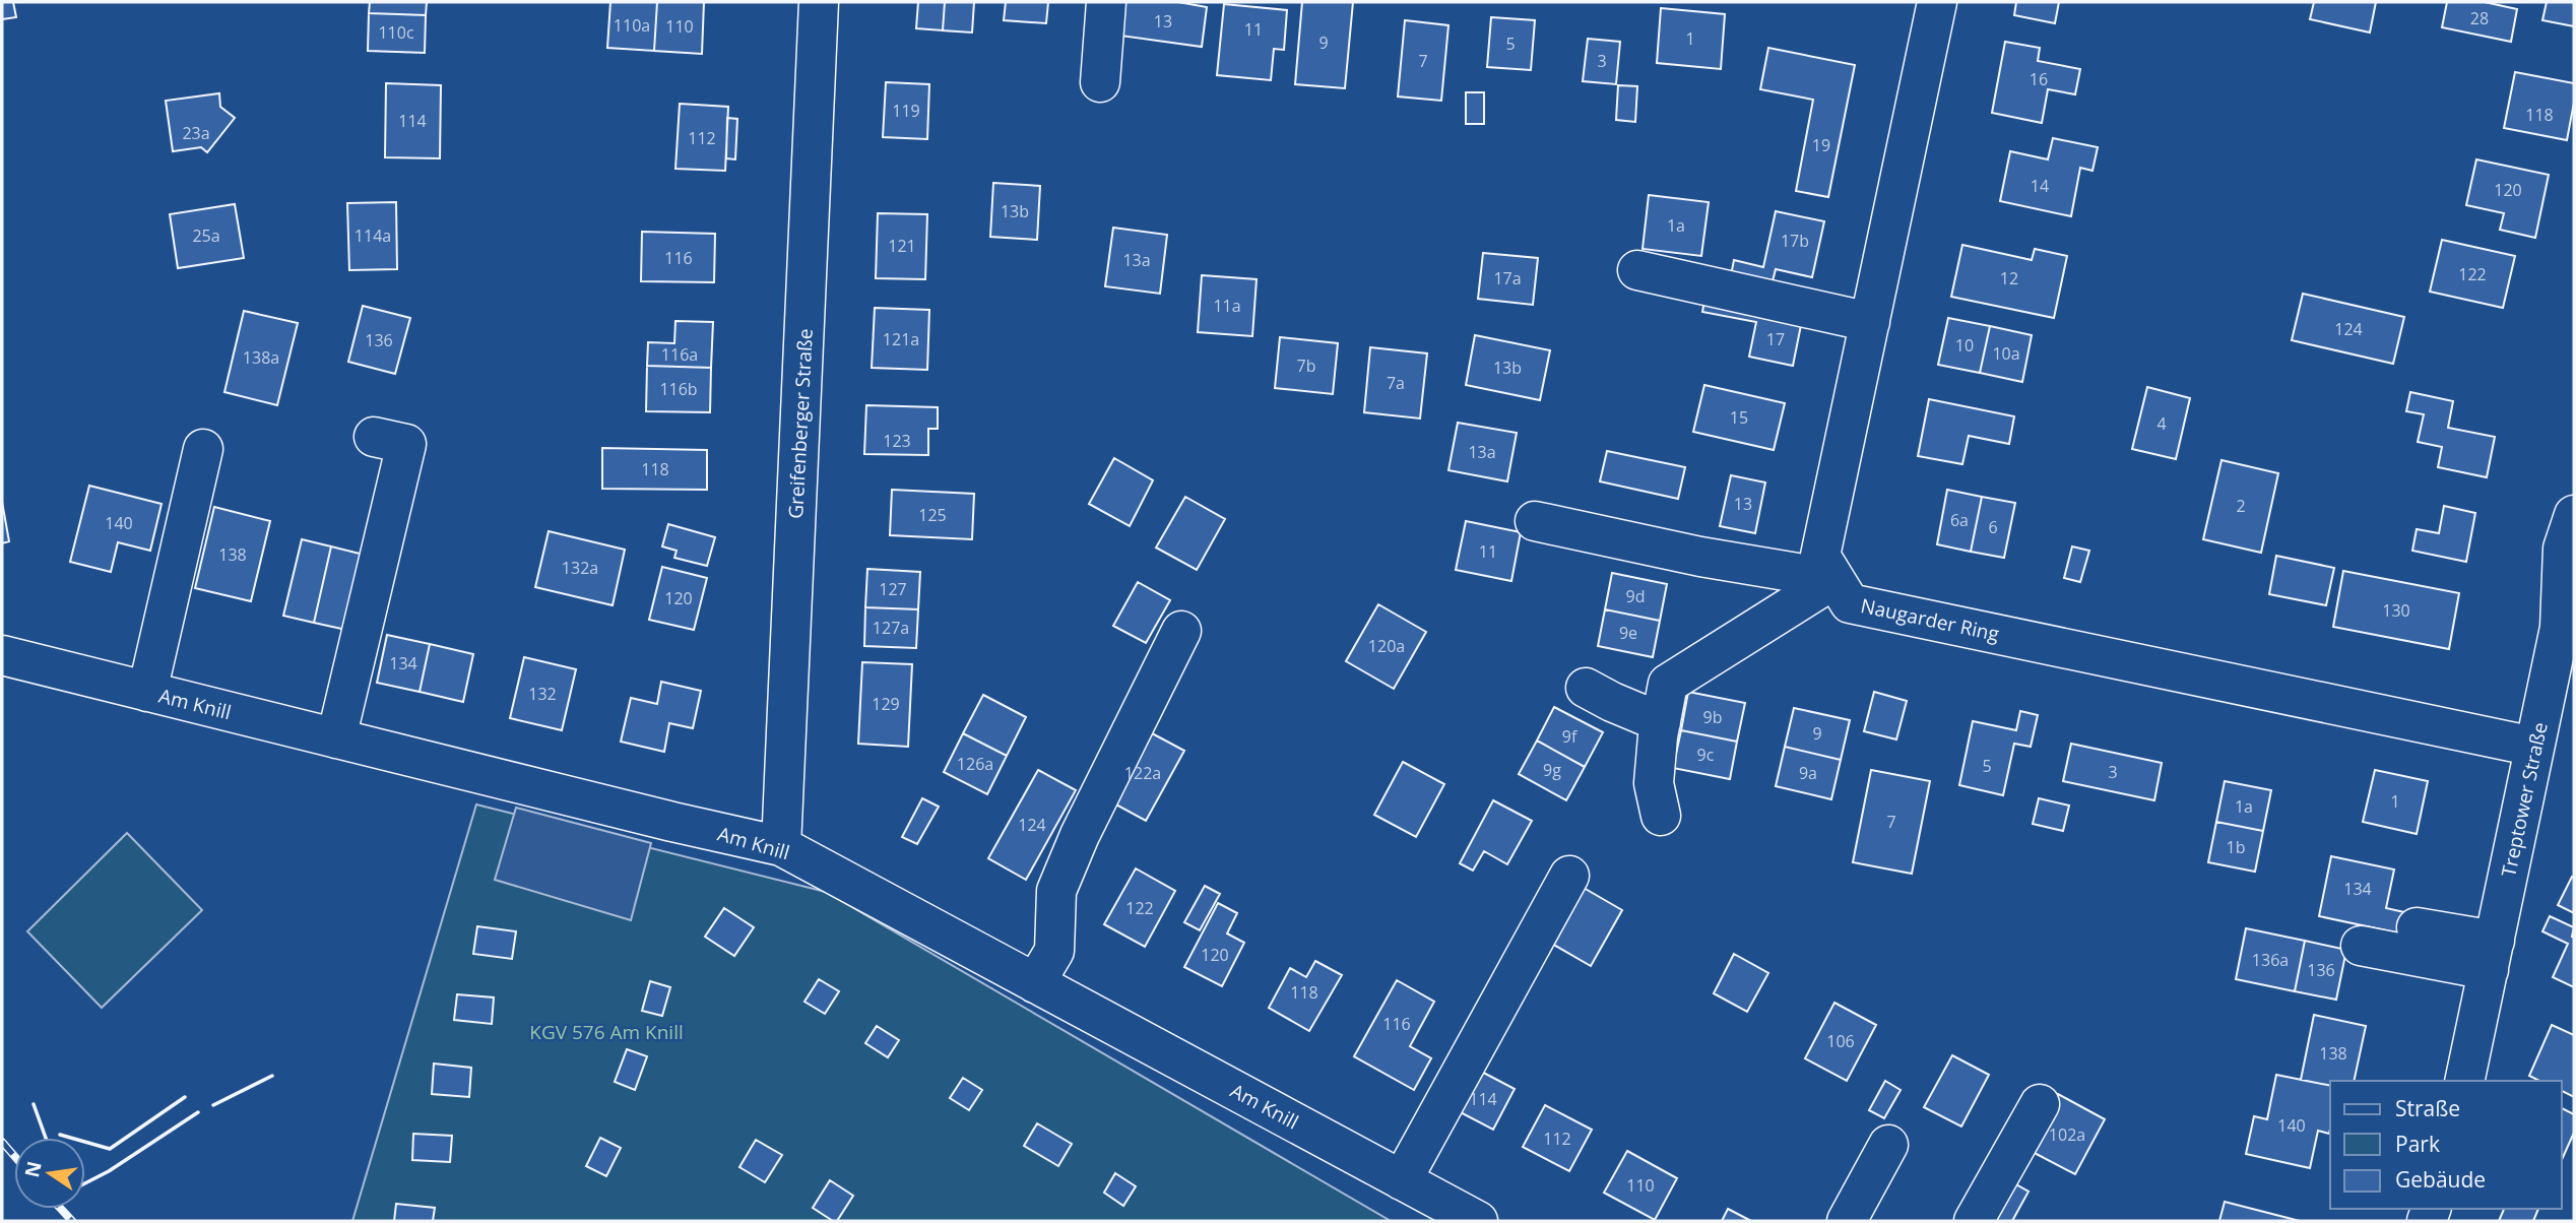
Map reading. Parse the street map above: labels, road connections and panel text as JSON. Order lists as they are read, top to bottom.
{
  "streets": {
    "street": [
      "Greifenberger Straße",
      "Naugarder Ring",
      "Am Knill",
      "Treptower Straße"
    ]
  },
  "crossings": [
    ["Greifenberger Straße", "Am Knill"],
    ["Naugarder Ring", "Treptower Straße"]
  ],
  "parks": ["KGV 576 Am Knill"],
  "house_numbers": [
    "28",
    "13",
    "110a",
    "110",
    "11",
    "110c",
    "1",
    "9",
    "5",
    "7",
    "3",
    "16",
    "119",
    "118",
    "114",
    "23a",
    "112",
    "19",
    "14",
    "120",
    "13b",
    "1a",
    "25a",
    "114a",
    "17b",
    "121",
    "116",
    "13a",
    "122",
    "17a",
    "12",
    "11a",
    "124",
    "121a",
    "17",
    "136",
    "10",
    "10a",
    "116a",
    "138a",
    "7b",
    "13b",
    "7a",
    "116b",
    "15",
    "4",
    "123",
    "13a",
    "118",
    "13",
    "2",
    "125",
    "6a",
    "140",
    "6",
    "11",
    "138",
    "132a",
    "127",
    "9d",
    "120",
    "130",
    "127a",
    "9e",
    "120a",
    "134",
    "132",
    "129",
    "9b",
    "9",
    "9f",
    "9c",
    "126a",
    "5",
    "9g",
    "3",
    "122a",
    "9a",
    "1",
    "1a",
    "7",
    "124",
    "1b",
    "134",
    "122",
    "120",
    "136a",
    "136",
    "118",
    "116",
    "106",
    "138",
    "114",
    "140",
    "102a",
    "112",
    "110"
  ],
  "legend": ["Straße", "Park", "Gebäude"],
  "north": "left"
}
